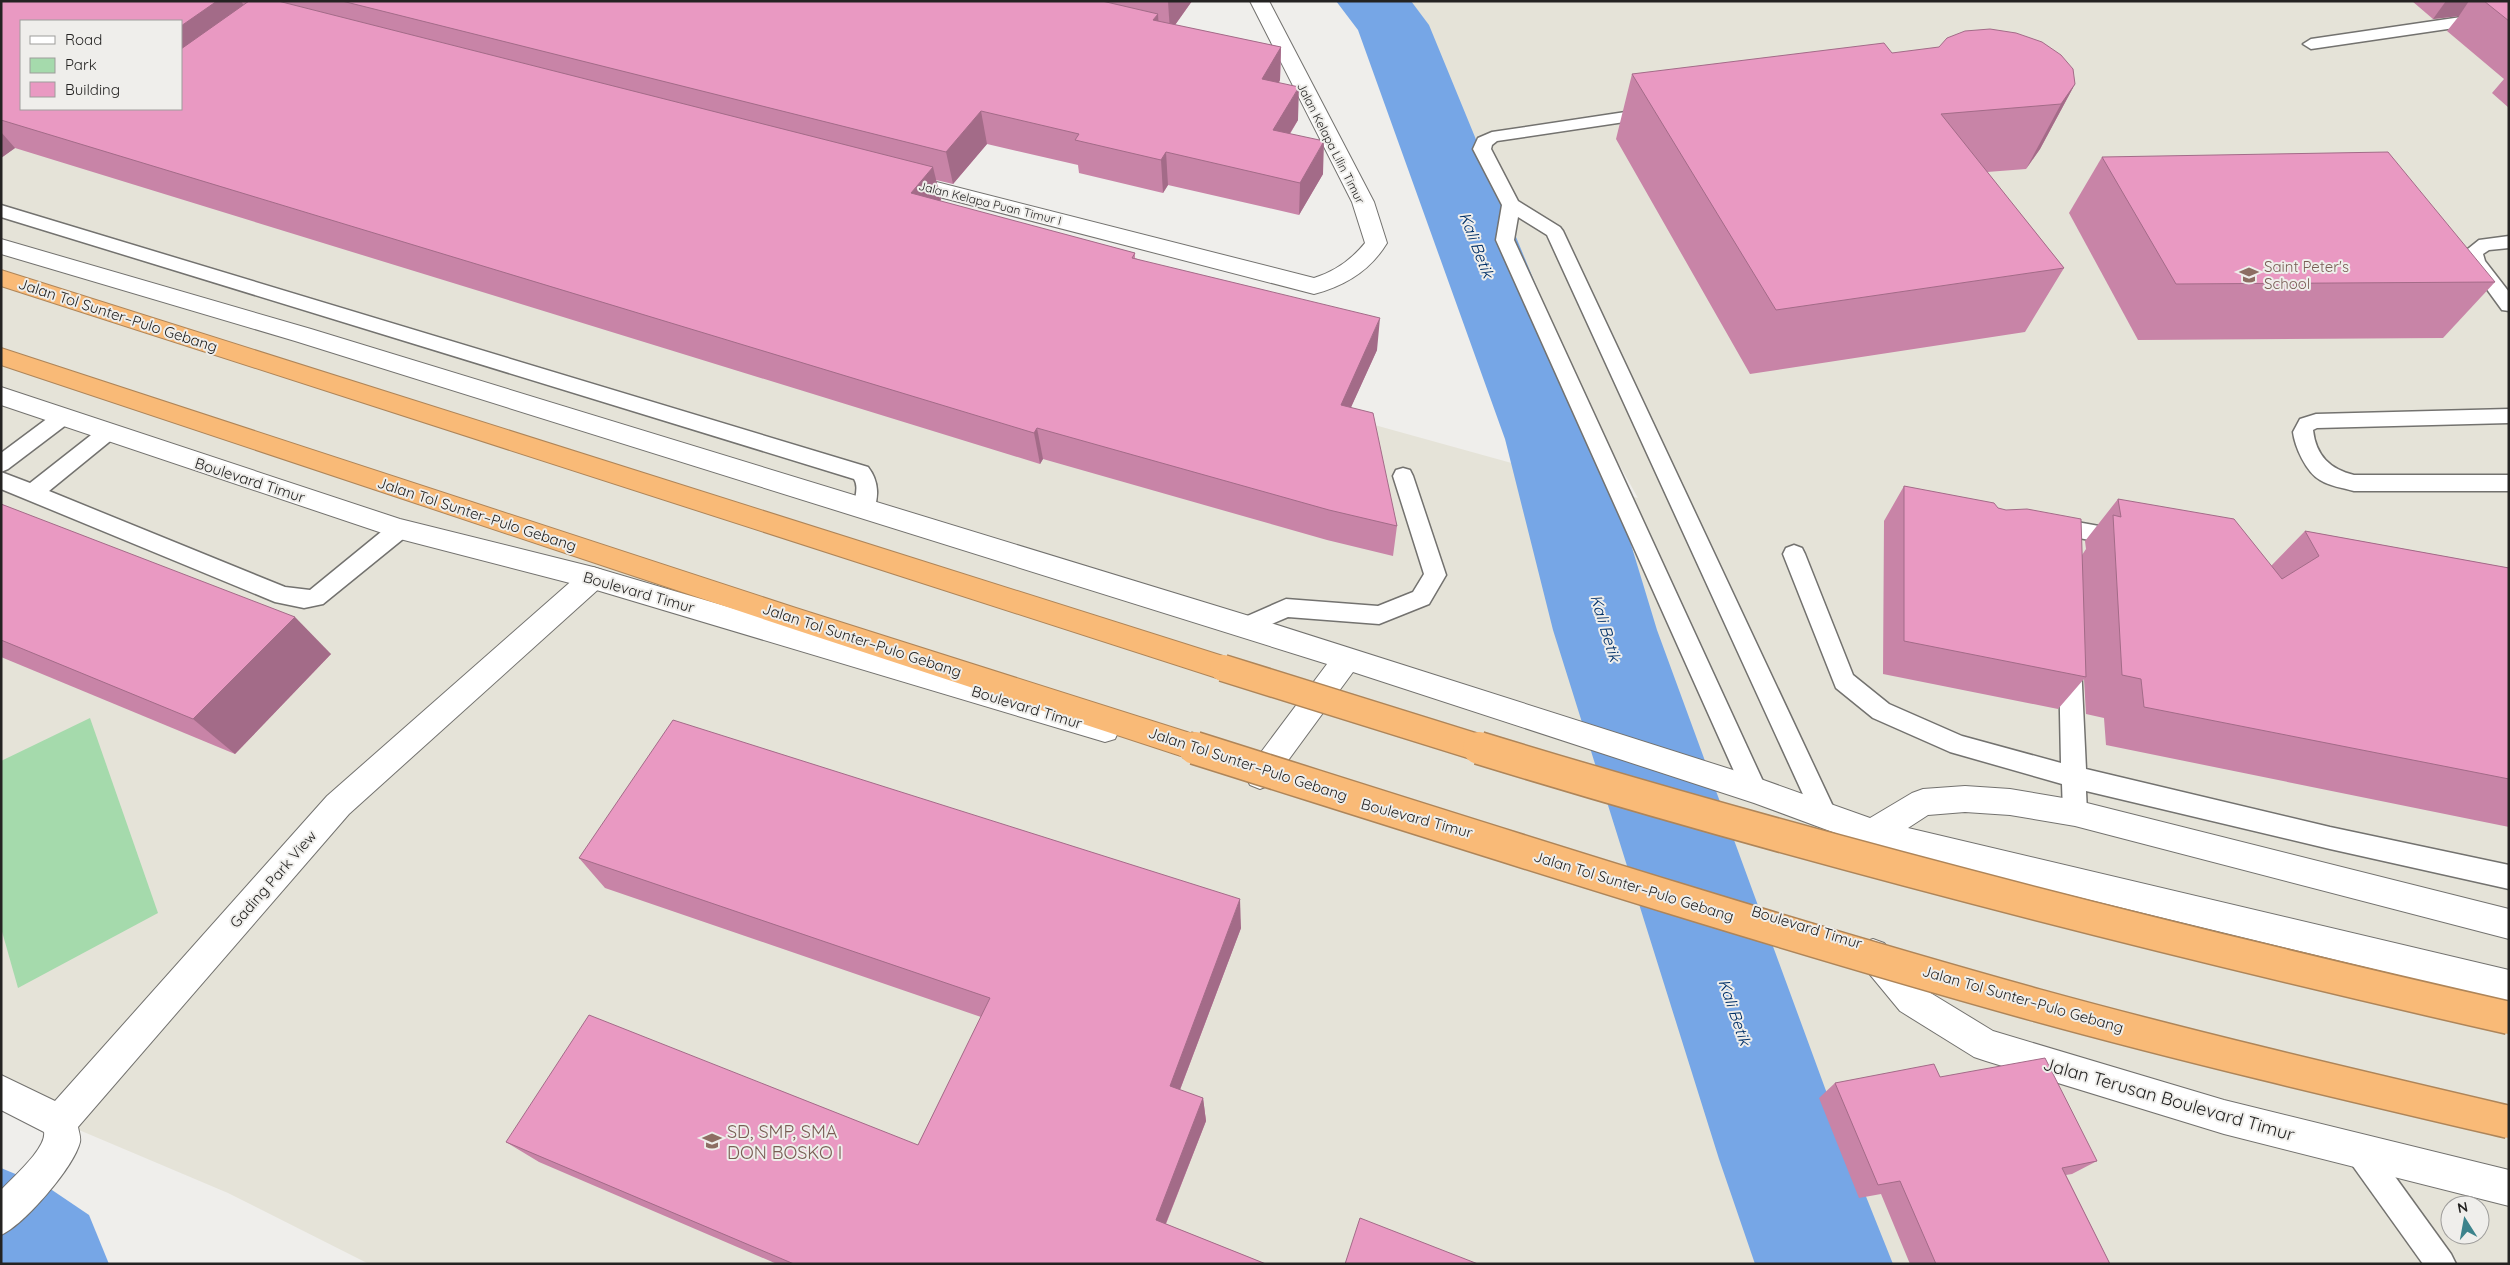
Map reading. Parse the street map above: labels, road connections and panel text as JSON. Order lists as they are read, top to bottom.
{
  "streets": {
    "highway": ["Jalan Tol Sunter–Pulo Gebang"],
    "main road": [
      "Jalan Kelapa Lilin Timur",
      "Jalan Kelapa Puan Timur I",
      "Boulevard Timur",
      "Gading Park View",
      "Jalan Terusan Boulevard Timur"
    ]
  },
  "crossings": [
    ["Jalan Kelapa Lilin Timur", "Jalan Kelapa Puan Timur I"],
    ["Boulevard Timur", "Gading Park View"],
    ["Boulevard Timur", "Jalan Terusan Boulevard Timur"]
  ],
  "water": ["Kali Betik"],
  "places": {
    "school or university": ["Saint Peter's School", "SD, SMP, SMA DON BOSKO I"]
  },
  "legend": ["Road", "Park", "Building"],
  "north": "top"
}
